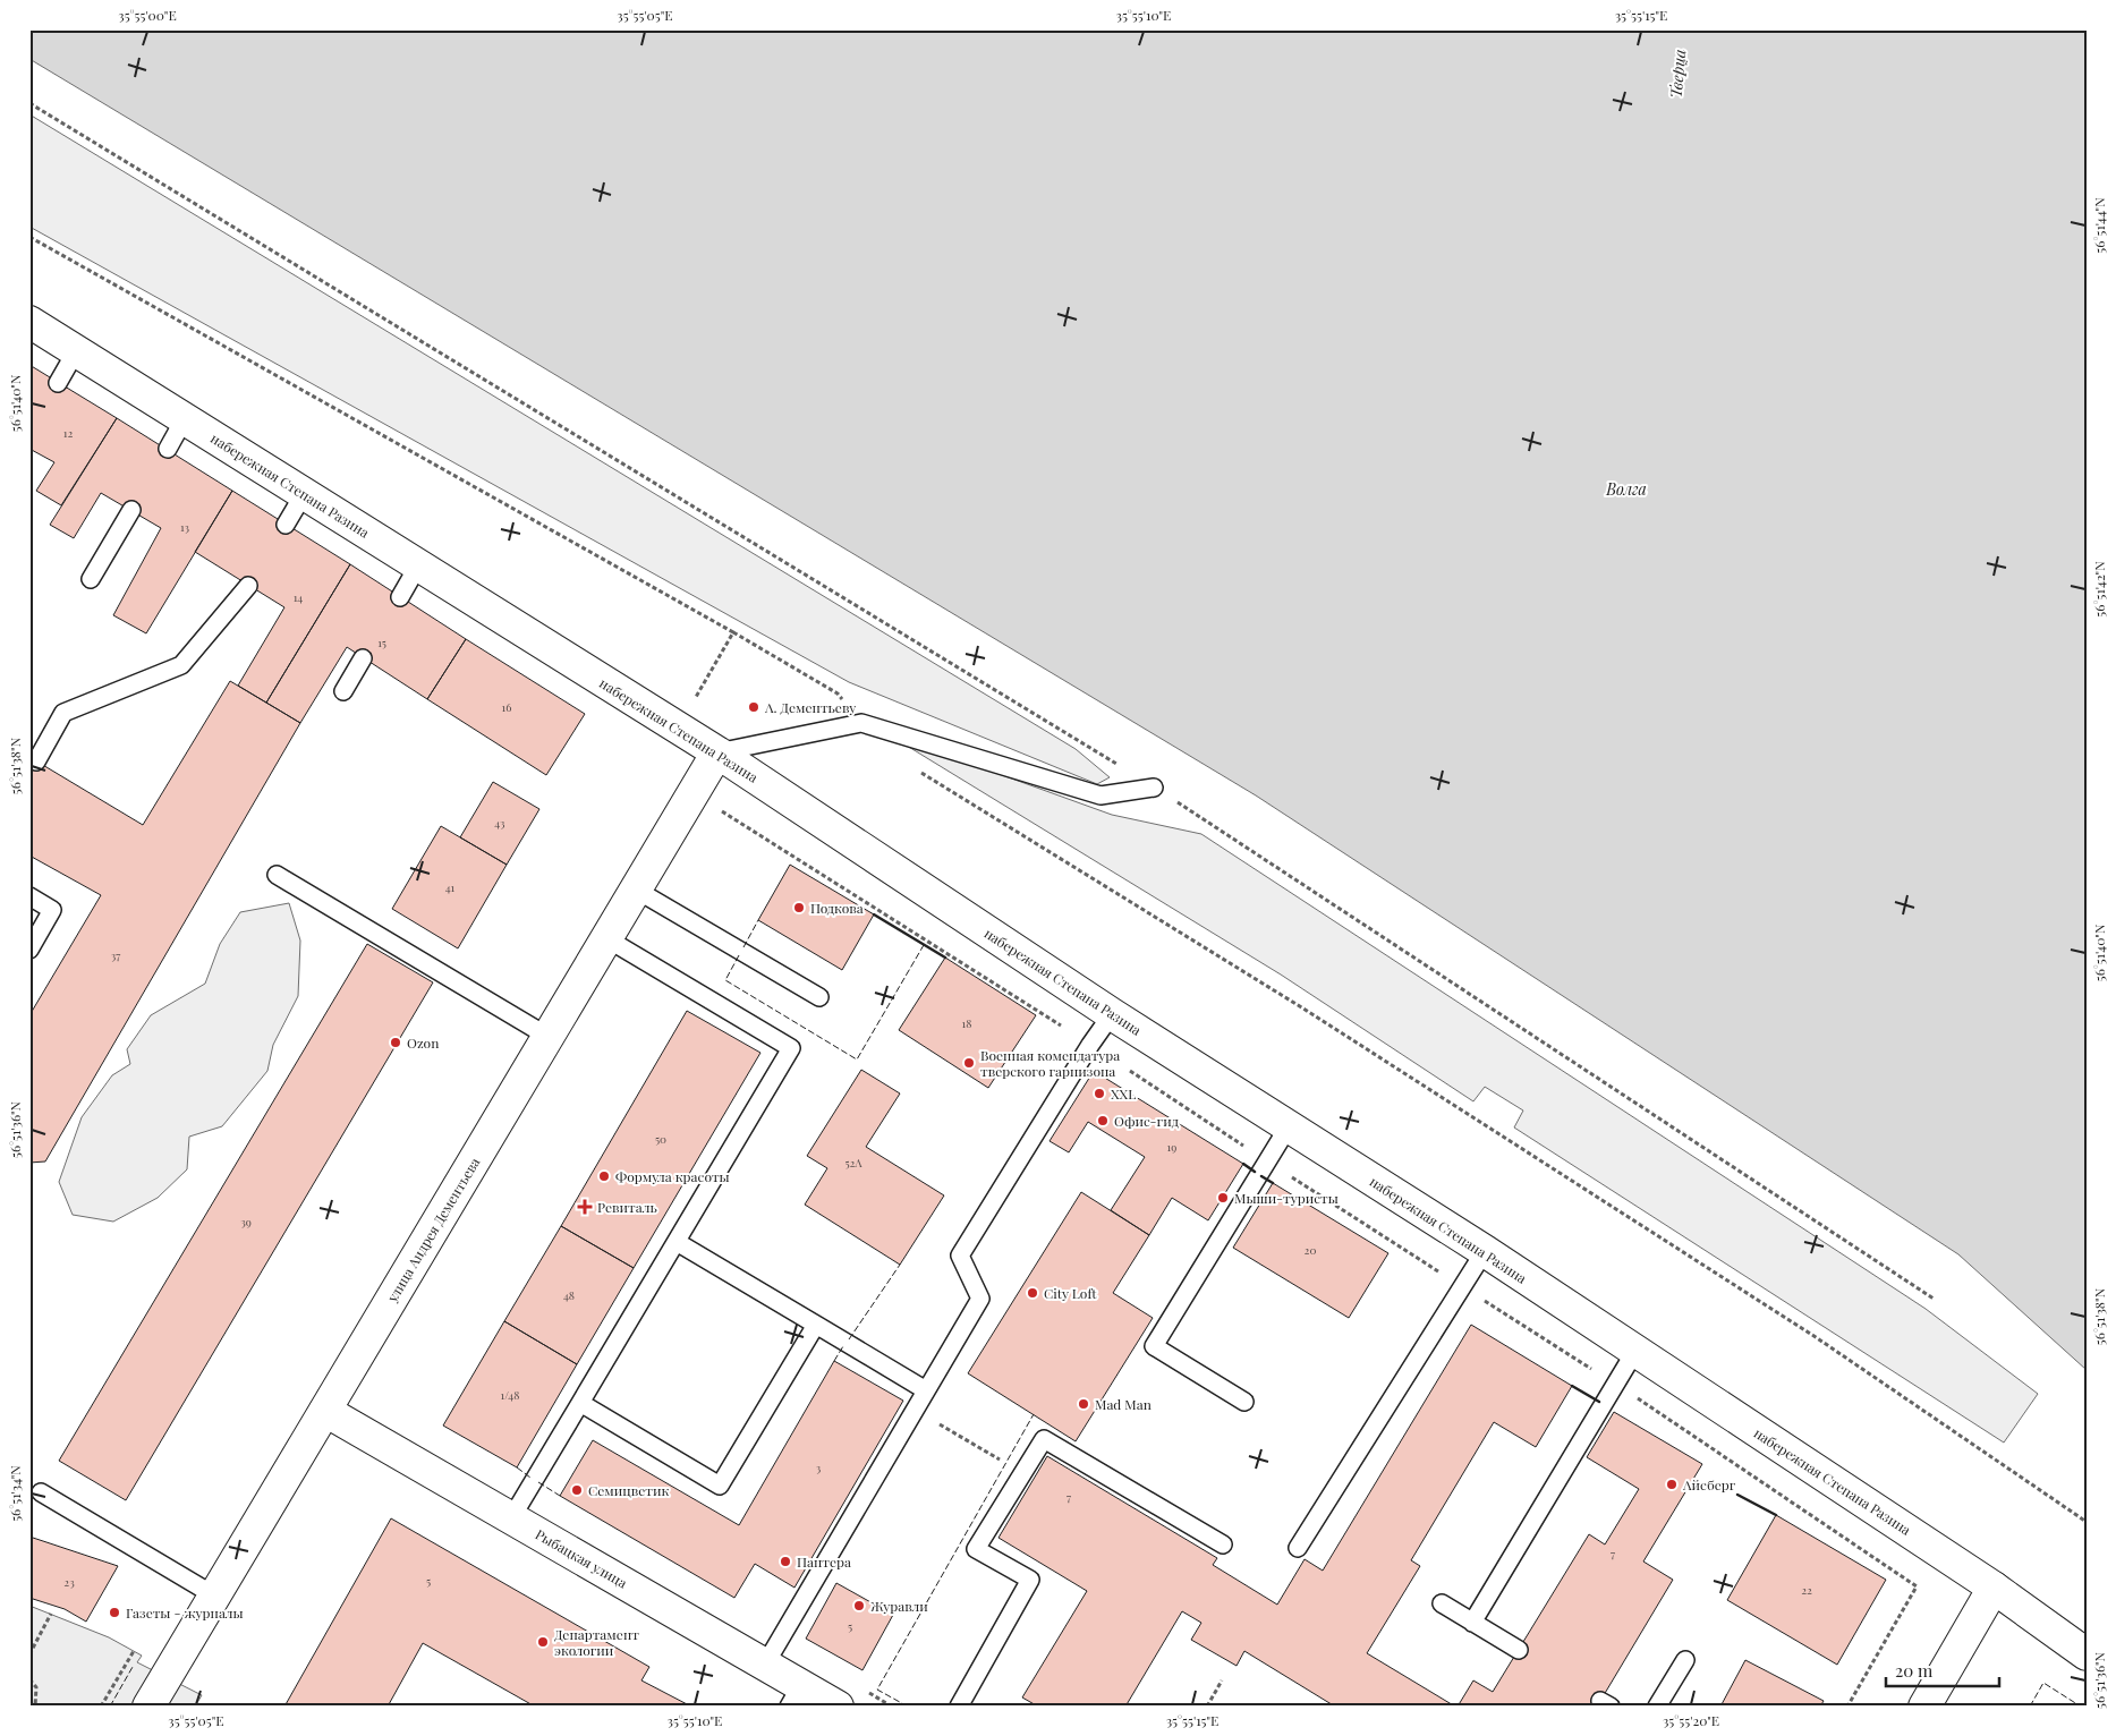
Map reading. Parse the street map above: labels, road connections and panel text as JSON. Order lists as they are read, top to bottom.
{
  "streets": {
    "street": ["набережная Степана Разина", "улица Андрея Дементьева", "Рыбацкая улица"]
  },
  "crossings": [
    ["набережная Степана Разина", "улица Андрея Дементьева"],
    ["улица Андрея Дементьева", "Рыбацкая улица"]
  ],
  "water": ["Тверца", "Волга"],
  "places": {
    "other": [
      "А. Дементьеву",
      "Подкова",
      "Ozon",
      "Военная комендатура тверского гарнизона",
      "XXL",
      "Офис-гид",
      "Формула красоты",
      "Мыши-туристы",
      "City Loft",
      "Mad Man",
      "Айсберг",
      "Семицветик",
      "Пантера",
      "Журавли",
      "Газеты - журналы",
      "Департамент экологии"
    ],
    "health": ["Ревиталь"]
  },
  "house_numbers": [
    "12",
    "13",
    "14",
    "15",
    "16",
    "43",
    "41",
    "37",
    "18",
    "50",
    "19",
    "52А",
    "39",
    "20",
    "48",
    "1/48",
    "3",
    "7",
    "7",
    "5",
    "23",
    "22",
    "5"
  ],
  "scale_bar": "20 m",
  "coordinates": [
    "35°55'00\"E",
    "35°55'05\"E",
    "35°55'10\"E",
    "35°55'15\"E",
    "56°51'44\"N",
    "56°51'40\"N",
    "56°51'42\"N",
    "56°51'38\"N",
    "56°51'36\"N",
    "56°51'34\"N",
    "35°55'20\"E"
  ]
}
